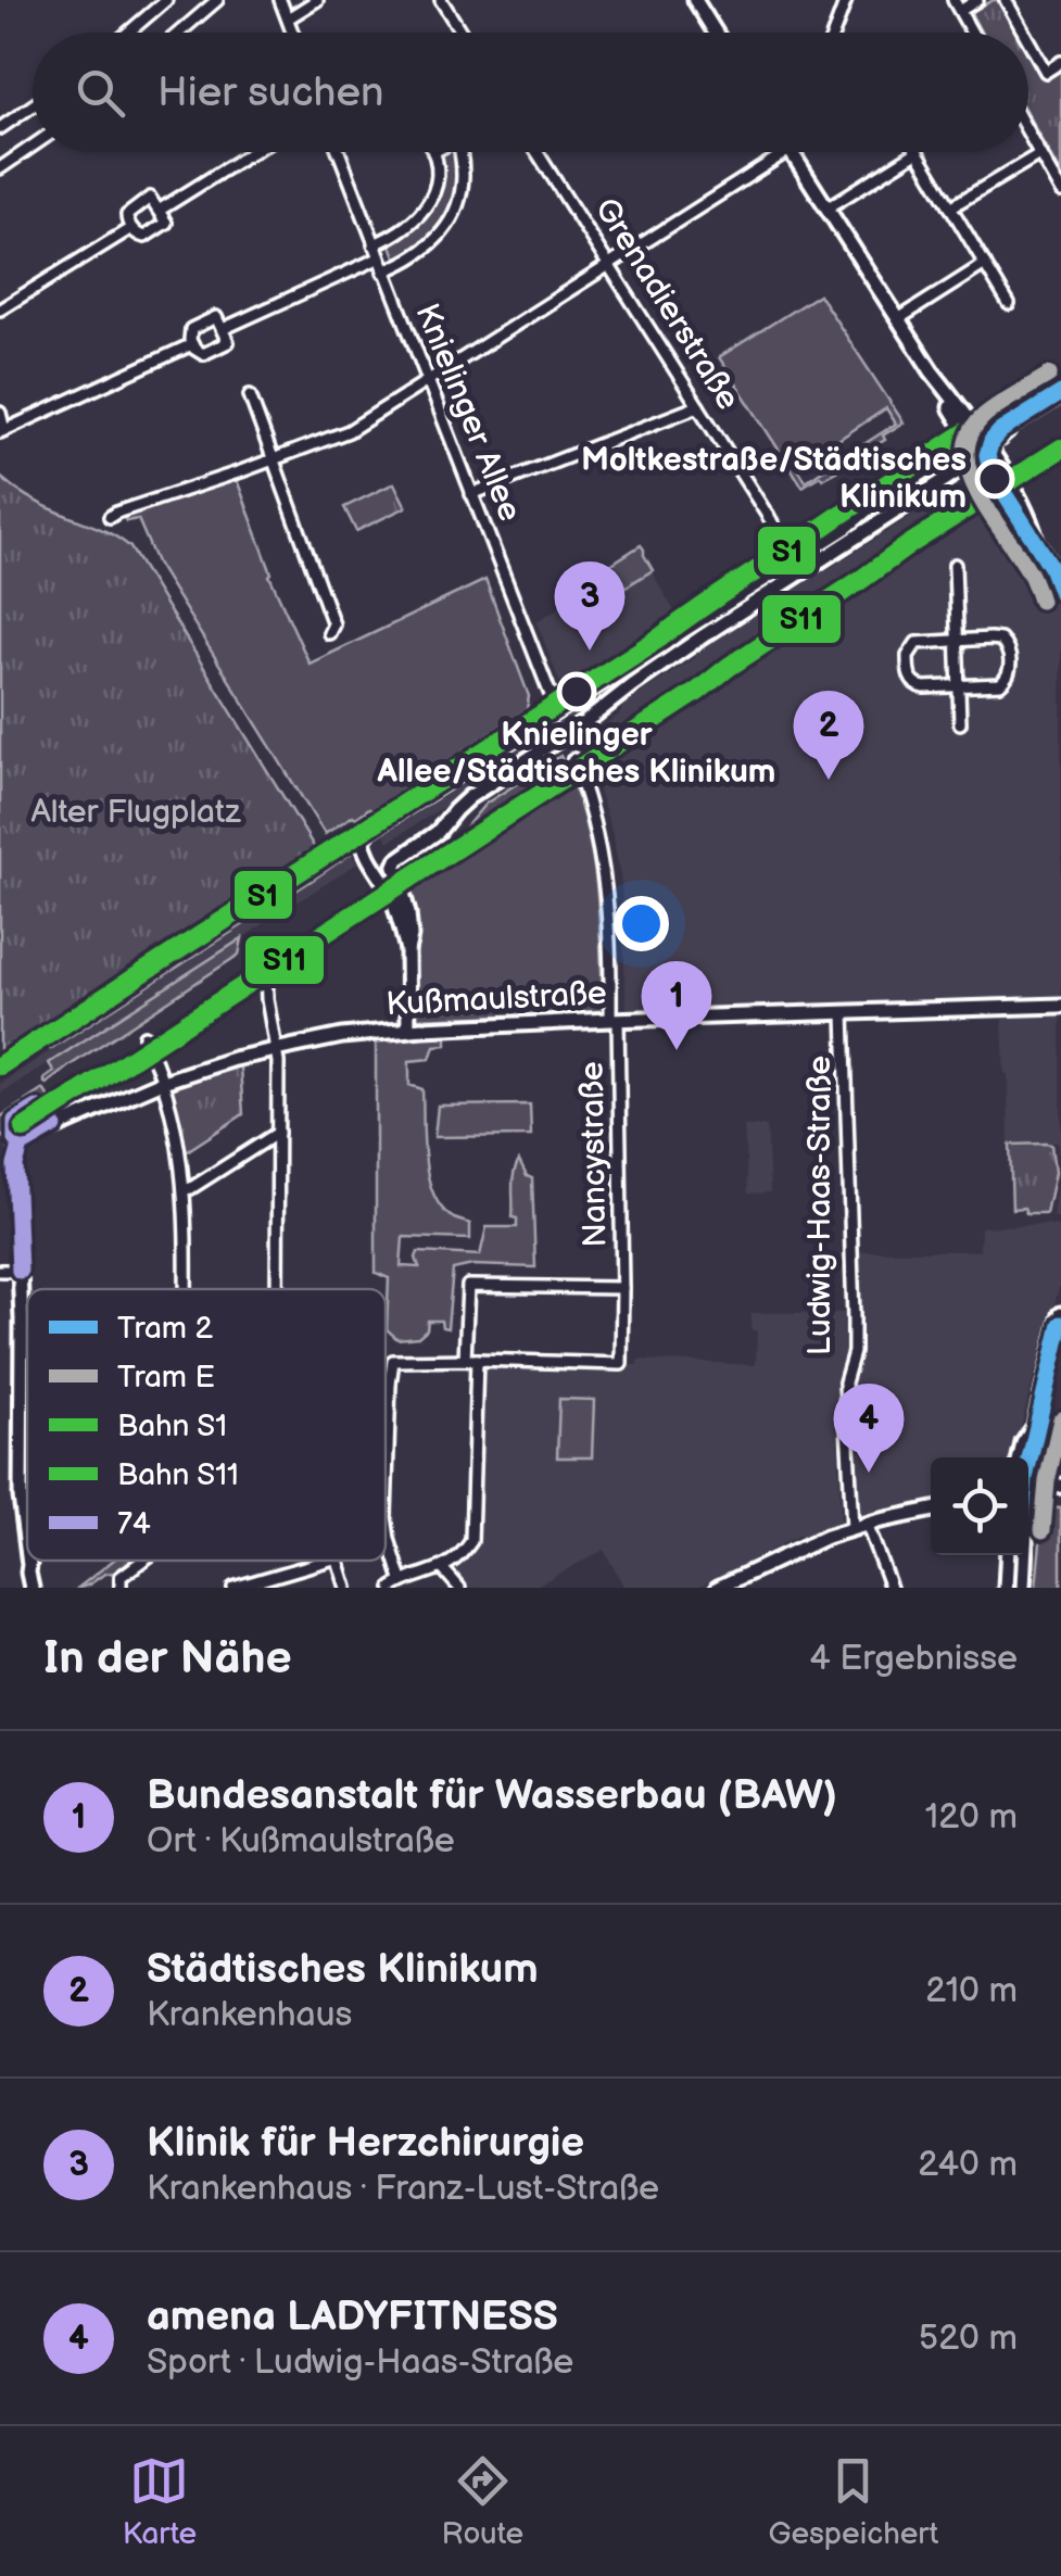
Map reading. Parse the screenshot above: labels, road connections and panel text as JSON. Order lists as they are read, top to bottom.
{
  "streets": {
    "street": [
      "Grenadierstraße",
      "Knielinger Allee",
      "Kußmaulstraße",
      "Nancystraße",
      "Ludwig-Haas-Straße"
    ]
  },
  "crossings": [
    ["Kußmaulstraße", "Nancystraße"],
    ["Kußmaulstraße", "Ludwig-Haas-Straße"]
  ],
  "parks": ["Alter Flugplatz"],
  "places": ["Moltkestraße/Städtisches Klinikum", "Knielinger Allee/Städtisches Klinikum"],
  "lines": [
    "tram line E",
    "rail line S1",
    "tram line 2",
    "rail line S11",
    "transit line 74"
  ],
  "legend": [
    "Tram 2",
    "Tram E",
    "Bahn S1",
    "Bahn S11",
    "74"
  ],
  "page": {
    "search": "Hier suchen",
    "pins": [
      "3",
      "2",
      "1",
      "4"
    ],
    "heading": ["In der Nähe", "4 Ergebnisse"],
    "list": [
      {
        "mark": "1",
        "name": "Bundesanstalt für Wasserbau (BAW)",
        "note": "Ort · Kußmaulstraße",
        "value": "120 m"
      },
      {
        "mark": "2",
        "name": "Städtisches Klinikum",
        "note": "Krankenhaus",
        "value": "210 m"
      },
      {
        "mark": "3",
        "name": "Klinik für Herzchirurgie",
        "note": "Krankenhaus · Franz-Lust-Straße",
        "value": "240 m"
      },
      {
        "mark": "4",
        "name": "amena LADYFITNESS",
        "note": "Sport · Ludwig-Haas-Straße",
        "value": "520 m"
      }
    ],
    "nav": ["Karte", "Route", "Gespeichert"]
  }
}
